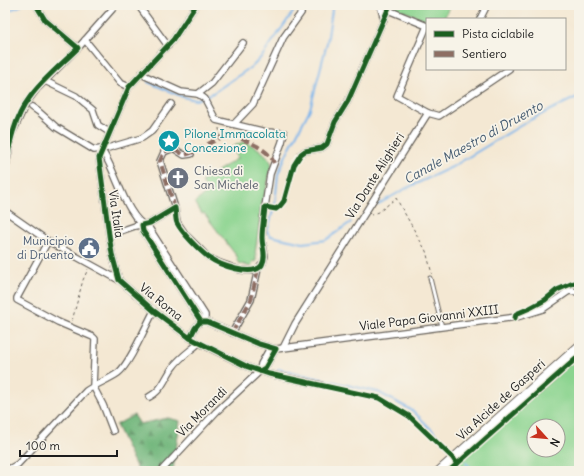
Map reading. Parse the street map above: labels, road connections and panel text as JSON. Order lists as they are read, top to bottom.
{
  "streets": {
    "street": [
      "Via Dante Alighieri",
      "Via Italia",
      "Via Roma",
      "Viale Papa Giovanni XXIII",
      "Via Alcide de Gasperi",
      "Via Morandi"
    ]
  },
  "crossings": [
    ["Via Dante Alighieri", "Viale Papa Giovanni XXIII"],
    ["Via Italia", "Via Roma"],
    ["Via Roma", "Via Morandi"],
    ["Viale Papa Giovanni XXIII", "Via Morandi"]
  ],
  "water": ["Canale Maestro di Druento"],
  "places": {
    "place": ["Pilone Immacolata Concezione"],
    "church": ["Chiesa di San Michele"],
    "public building": ["Municipio di Druento"]
  },
  "legend": ["Pista ciclabile", "Sentiero"],
  "scale_bar": "100 m",
  "north": "bottom right"
}
